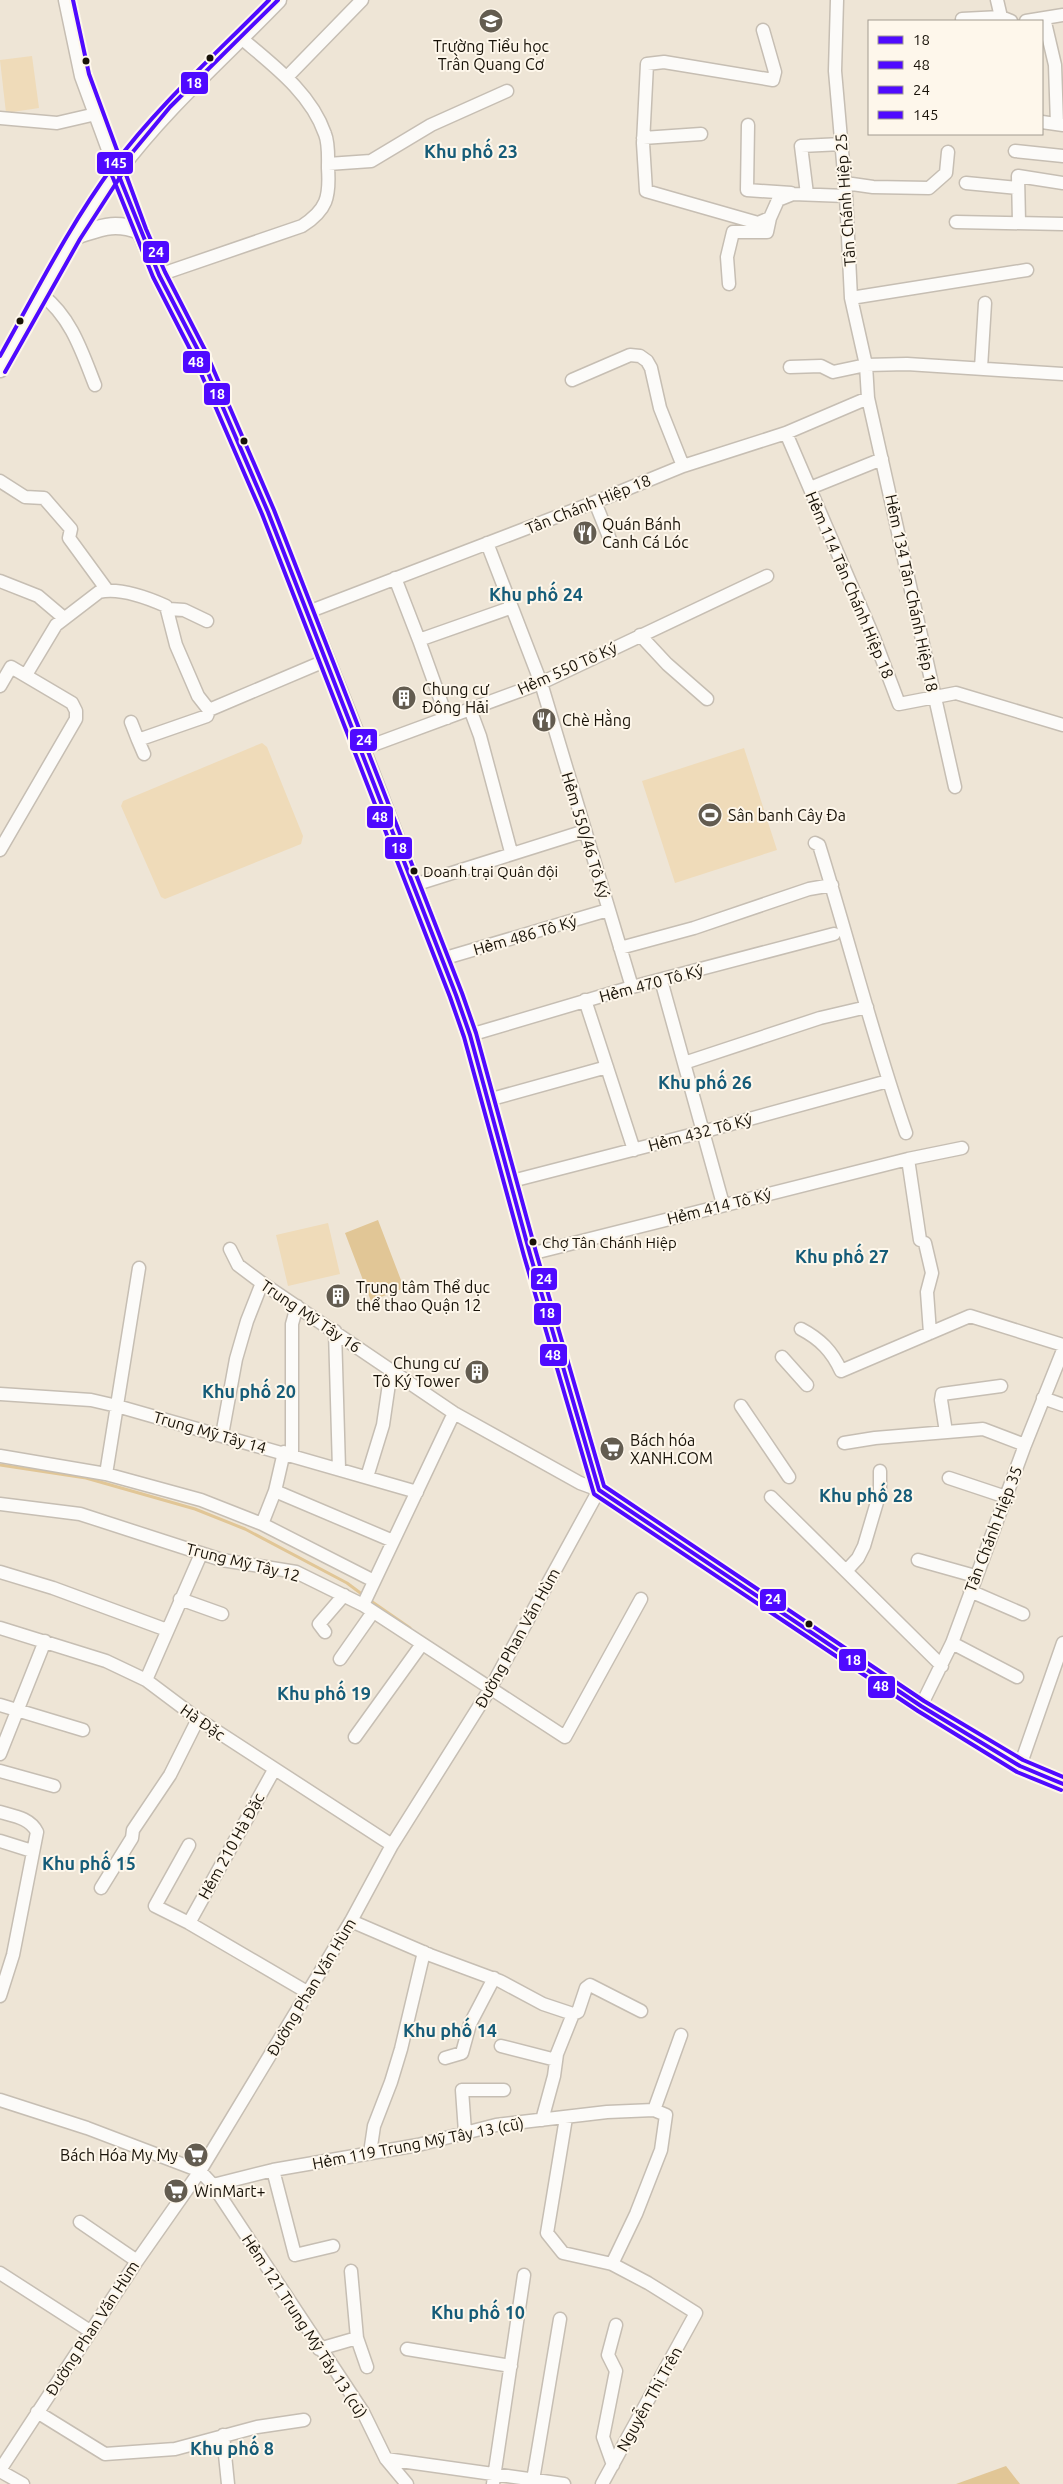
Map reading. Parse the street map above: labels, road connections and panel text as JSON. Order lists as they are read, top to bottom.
{
  "streets": {
    "street": [
      "Tân Chánh Hiệp 25",
      "Tân Chánh Hiệp 18",
      "Hẻm 114 Tân Chánh Hiệp 18",
      "Hẻm 134 Tân Chánh Hiệp 18",
      "Hẻm 550 Tô Ký",
      "Hẻm 550/46 Tô Ký",
      "Hẻm 486 Tô Ký",
      "Hẻm 470 Tô Ký",
      "Hẻm 432 Tô Ký",
      "Hẻm 414 Tô Ký",
      "Trung Mỹ Tây 16",
      "Trung Mỹ Tây 14",
      "Tân Chánh Hiệp 35",
      "Trung Mỹ Tây 12",
      "Đường Phan Văn Hùm",
      "Hà Đặc",
      "Hẻm 210 Hà Đặc",
      "Hẻm 119 Trung Mỹ Tây 13 (cũ)",
      "Hẻm 121 Trung Mỹ Tây 13 (cũ)",
      "Nguyễn Thị Trên"
    ]
  },
  "crossings": [
    ["Tân Chánh Hiệp 25", "Tân Chánh Hiệp 18"],
    ["Tân Chánh Hiệp 25", "Hẻm 134 Tân Chánh Hiệp 18"],
    ["Tân Chánh Hiệp 18", "Hẻm 114 Tân Chánh Hiệp 18"],
    ["Tân Chánh Hiệp 18", "Hẻm 134 Tân Chánh Hiệp 18"],
    ["Tân Chánh Hiệp 18", "Hẻm 550/46 Tô Ký"],
    ["Hẻm 114 Tân Chánh Hiệp 18", "Hẻm 134 Tân Chánh Hiệp 18"],
    ["Hẻm 550 Tô Ký", "Hẻm 550/46 Tô Ký"],
    ["Hẻm 550/46 Tô Ký", "Hẻm 486 Tô Ký"],
    ["Hẻm 550/46 Tô Ký", "Hẻm 470 Tô Ký"],
    ["Trung Mỹ Tây 16", "Đường Phan Văn Hùm"],
    ["Trung Mỹ Tây 12", "Đường Phan Văn Hùm"],
    ["Đường Phan Văn Hùm", "Hà Đặc"],
    ["Đường Phan Văn Hùm", "Hẻm 121 Trung Mỹ Tây 13 (cũ)"],
    ["Hà Đặc", "Hẻm 210 Hà Đặc"],
    ["Hẻm 119 Trung Mỹ Tây 13 (cũ)", "Hẻm 121 Trung Mỹ Tây 13 (cũ)"]
  ],
  "districts": [
    "Khu phố 23",
    "Khu phố 24",
    "Khu phố 26",
    "Khu phố 27",
    "Khu phố 20",
    "Khu phố 28",
    "Khu phố 19",
    "Khu phố 15",
    "Khu phố 14",
    "Khu phố 10",
    "Khu phố 8"
  ],
  "places": {
    "school or university": ["Trường Tiểu học Trần Quang Cơ"],
    "restaurant": ["Quán Bánh Canh Cá Lóc", "Chè Hằng"],
    "building": ["Chung cư Đông Hải", "Trung tâm Thể dục thể thao Quận 12", "Chung cư Tô Ký Tower"],
    "sports": ["Sân banh Cây Đa"],
    "other": ["Doanh trại Quân đội", "Chợ Tân Chánh Hiệp"],
    "supermarket": ["Bách hóa XANH.COM", "Bách Hóa My My", "WinMart+"]
  },
  "lines": [
    "transit line 18",
    "transit line 24",
    "transit line 145",
    "transit line 48"
  ],
  "legend": [
    "18",
    "48",
    "24",
    "145"
  ]
}
